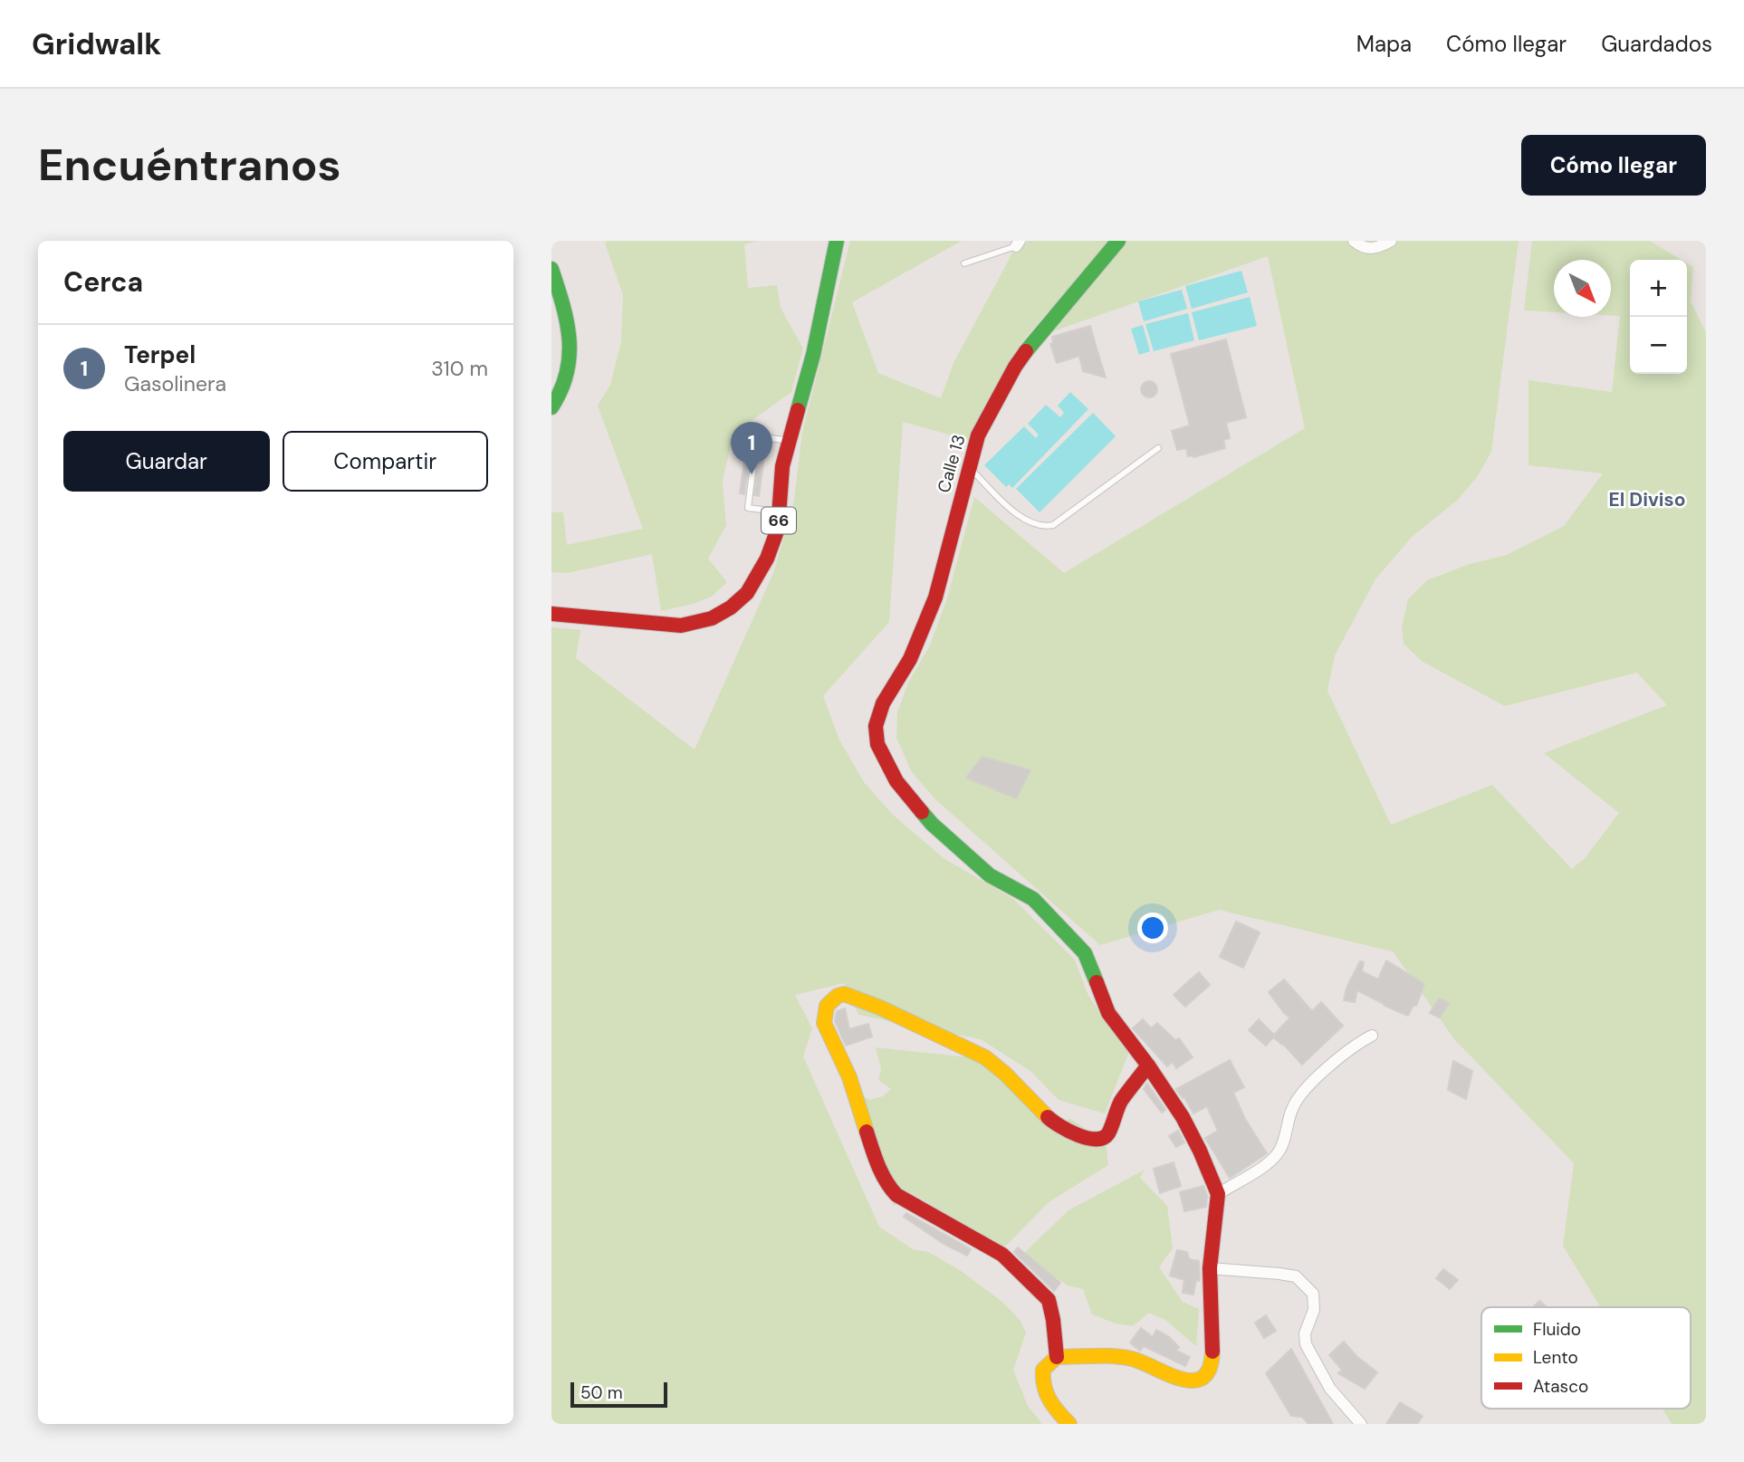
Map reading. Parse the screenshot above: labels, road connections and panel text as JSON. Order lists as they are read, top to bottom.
{
  "streets": {
    "main road": ["Calle 13", "66"]
  },
  "districts": ["El Diviso"],
  "legend": ["Fluido", "Lento", "Atasco"],
  "scale_bar": "50 m",
  "north": "bottom right",
  "page": {
    "header": "Gridwalk",
    "nav": ["Mapa", "Cómo llegar", "Guardados"],
    "buttons": [
      "Cómo llegar",
      ["Guardar", "Compartir"]
    ],
    "title": "Encuéntranos",
    "heading": "Cerca",
    "map_buttons": ["+", "−"],
    "list": [
      {
        "mark": "1",
        "name": "Terpel",
        "note": "Gasolinera",
        "value": "310 m"
      }
    ],
    "pins": "1",
    "scale": "50 m"
  }
}
